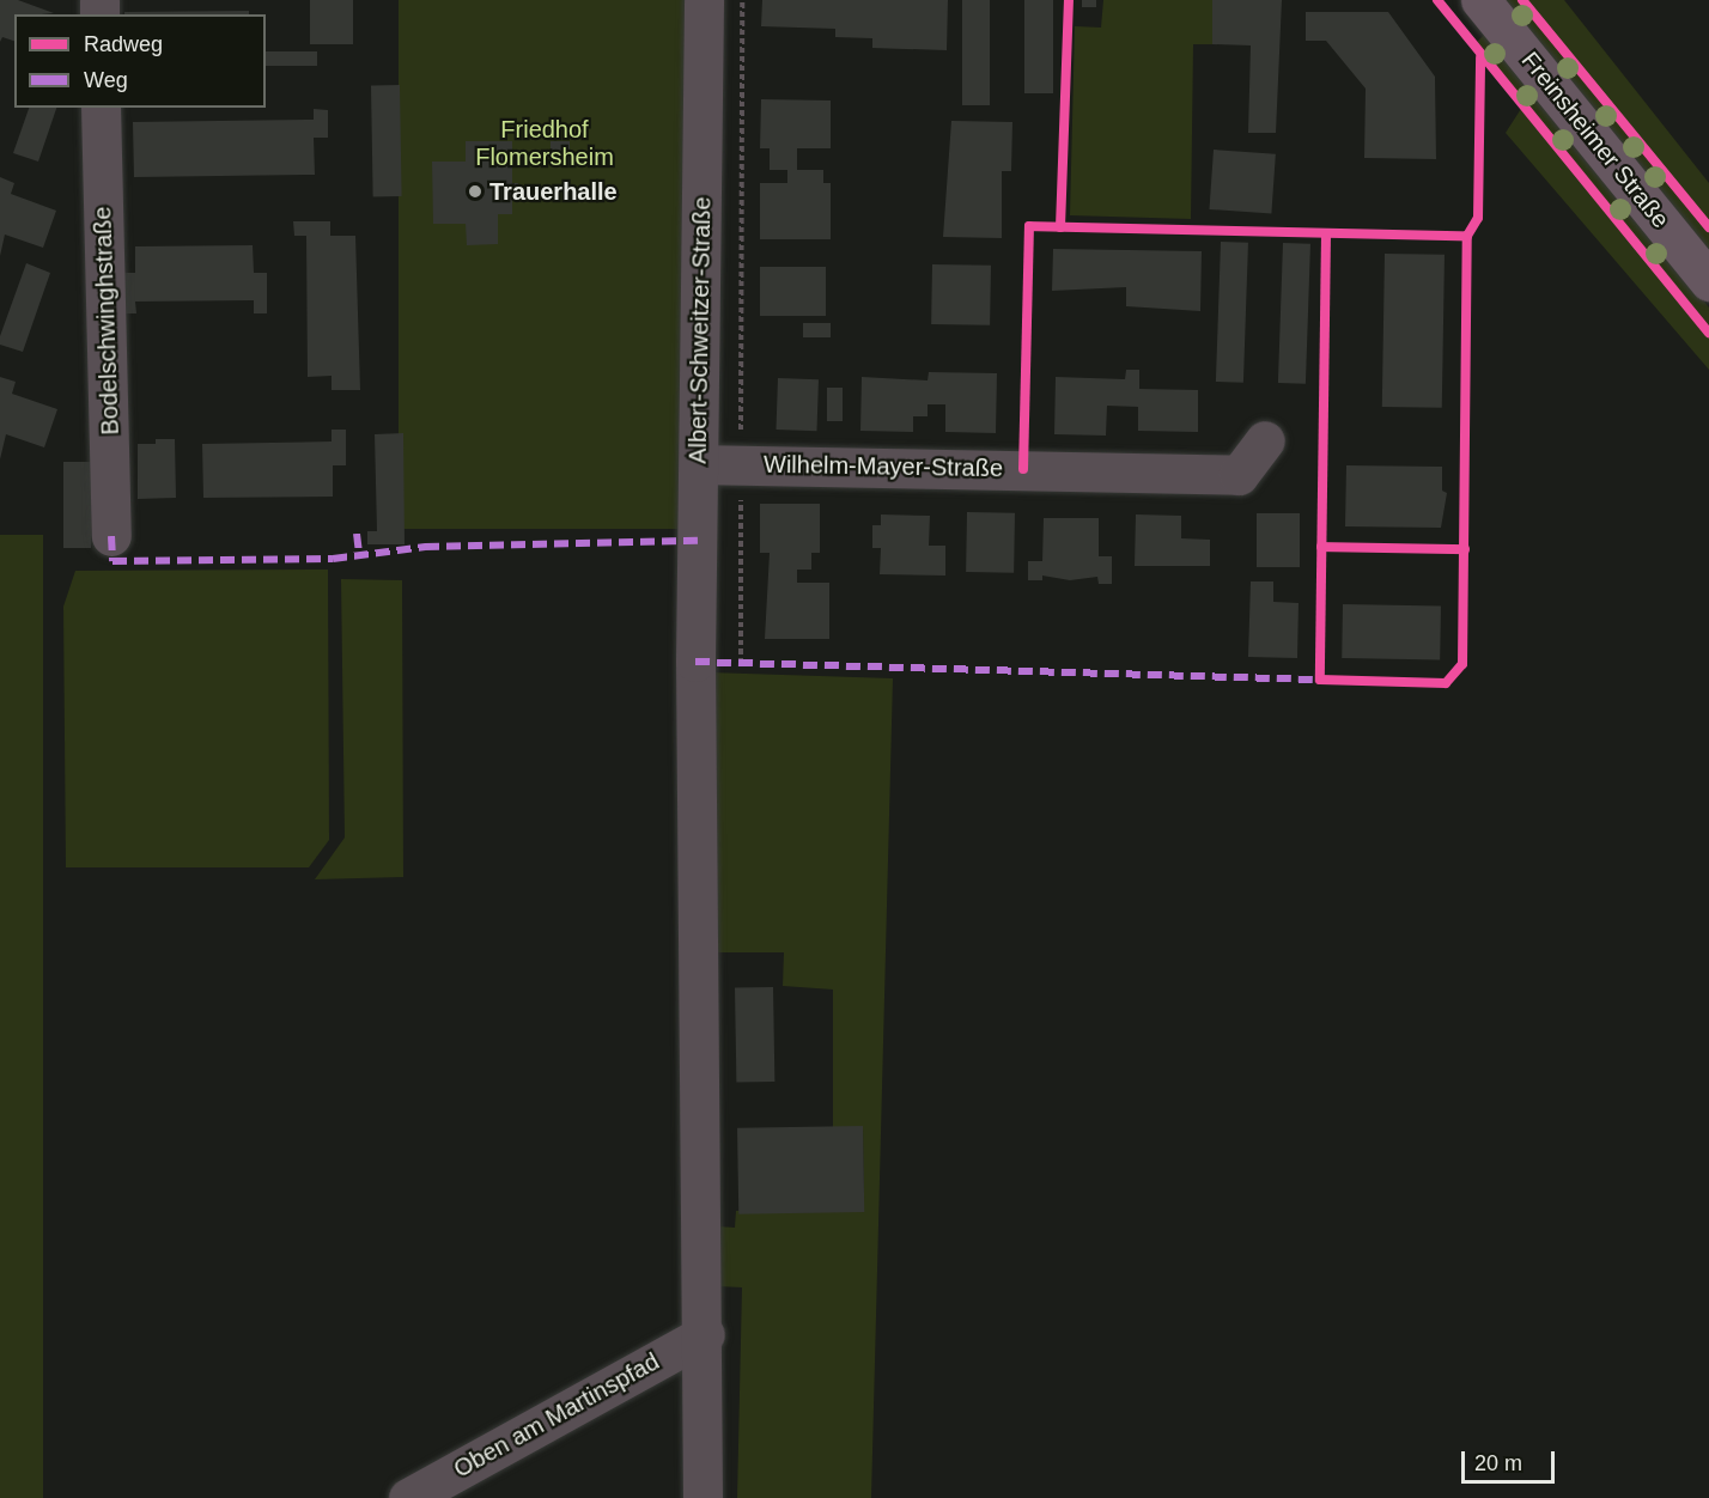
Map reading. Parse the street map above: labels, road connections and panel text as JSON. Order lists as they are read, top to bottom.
{
  "streets": {
    "main road": ["Freinsheimer Straße"],
    "street": [
      "Bodelschwinghstraße",
      "Albert-Schweitzer-Straße",
      "Wilhelm-Mayer-Straße",
      "Oben am Martinspfad"
    ]
  },
  "crossings": [
    ["Albert-Schweitzer-Straße", "Wilhelm-Mayer-Straße"],
    ["Albert-Schweitzer-Straße", "Oben am Martinspfad"]
  ],
  "parks": ["Friedhof Flomersheim"],
  "places": ["Trauerhalle"],
  "legend": ["Radweg", "Weg"],
  "scale_bar": "20 m"
}
